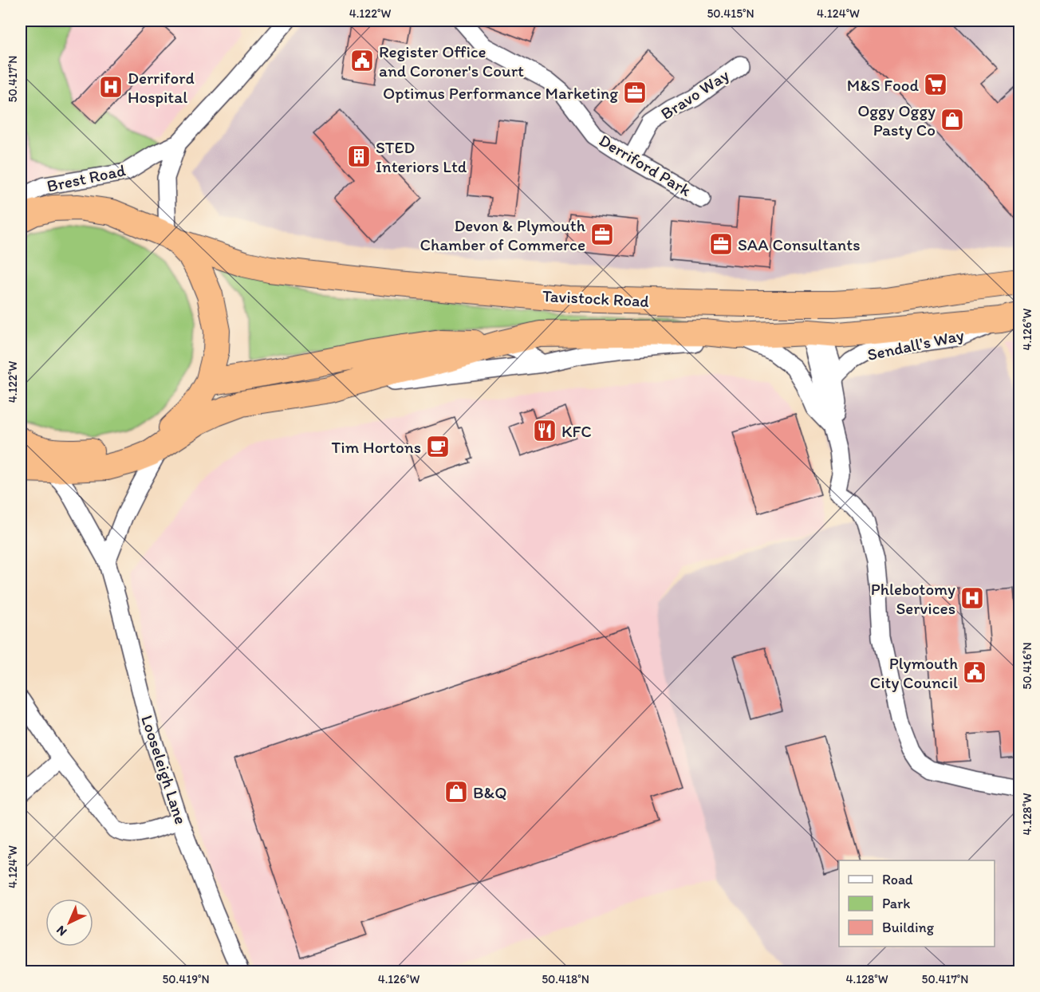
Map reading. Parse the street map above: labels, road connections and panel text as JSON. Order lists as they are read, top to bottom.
{
  "streets": {
    "highway": ["Tavistock Road"],
    "street": [
      "Bravo Way",
      "Derriford Park",
      "Brest Road",
      "Sendall's Way",
      "Looseleigh Lane"
    ]
  },
  "crossings": [
    ["Bravo Way", "Derriford Park"],
    ["Brest Road", "Tavistock Road"],
    ["Tavistock Road", "Sendall's Way"],
    ["Tavistock Road", "Looseleigh Lane"]
  ],
  "places": {
    "public building": ["Register Office and Coroner's Court", "Plymouth City Council"],
    "supermarket": ["M&S Food"],
    "hospital": ["Derriford Hospital", "Phlebotomy Services"],
    "office": ["Optimus Performance Marketing", "Devon & Plymouth Chamber of Commerce", "SAA Consultants"],
    "shop": ["Oggy Oggy Pasty Co", "B&Q"],
    "building": ["STED Interiors Ltd"],
    "restaurant": ["KFC"],
    "cafe": ["Tim Hortons"]
  },
  "legend": ["Road", "Park", "Building"],
  "north": "bottom left",
  "coordinates": [
    "4.122°W",
    "50.415°N",
    "4.124°W",
    "50.417°N",
    "4.126°W",
    "50.416°N",
    "4.128°W",
    "50.419°N",
    "50.418°N"
  ]
}
